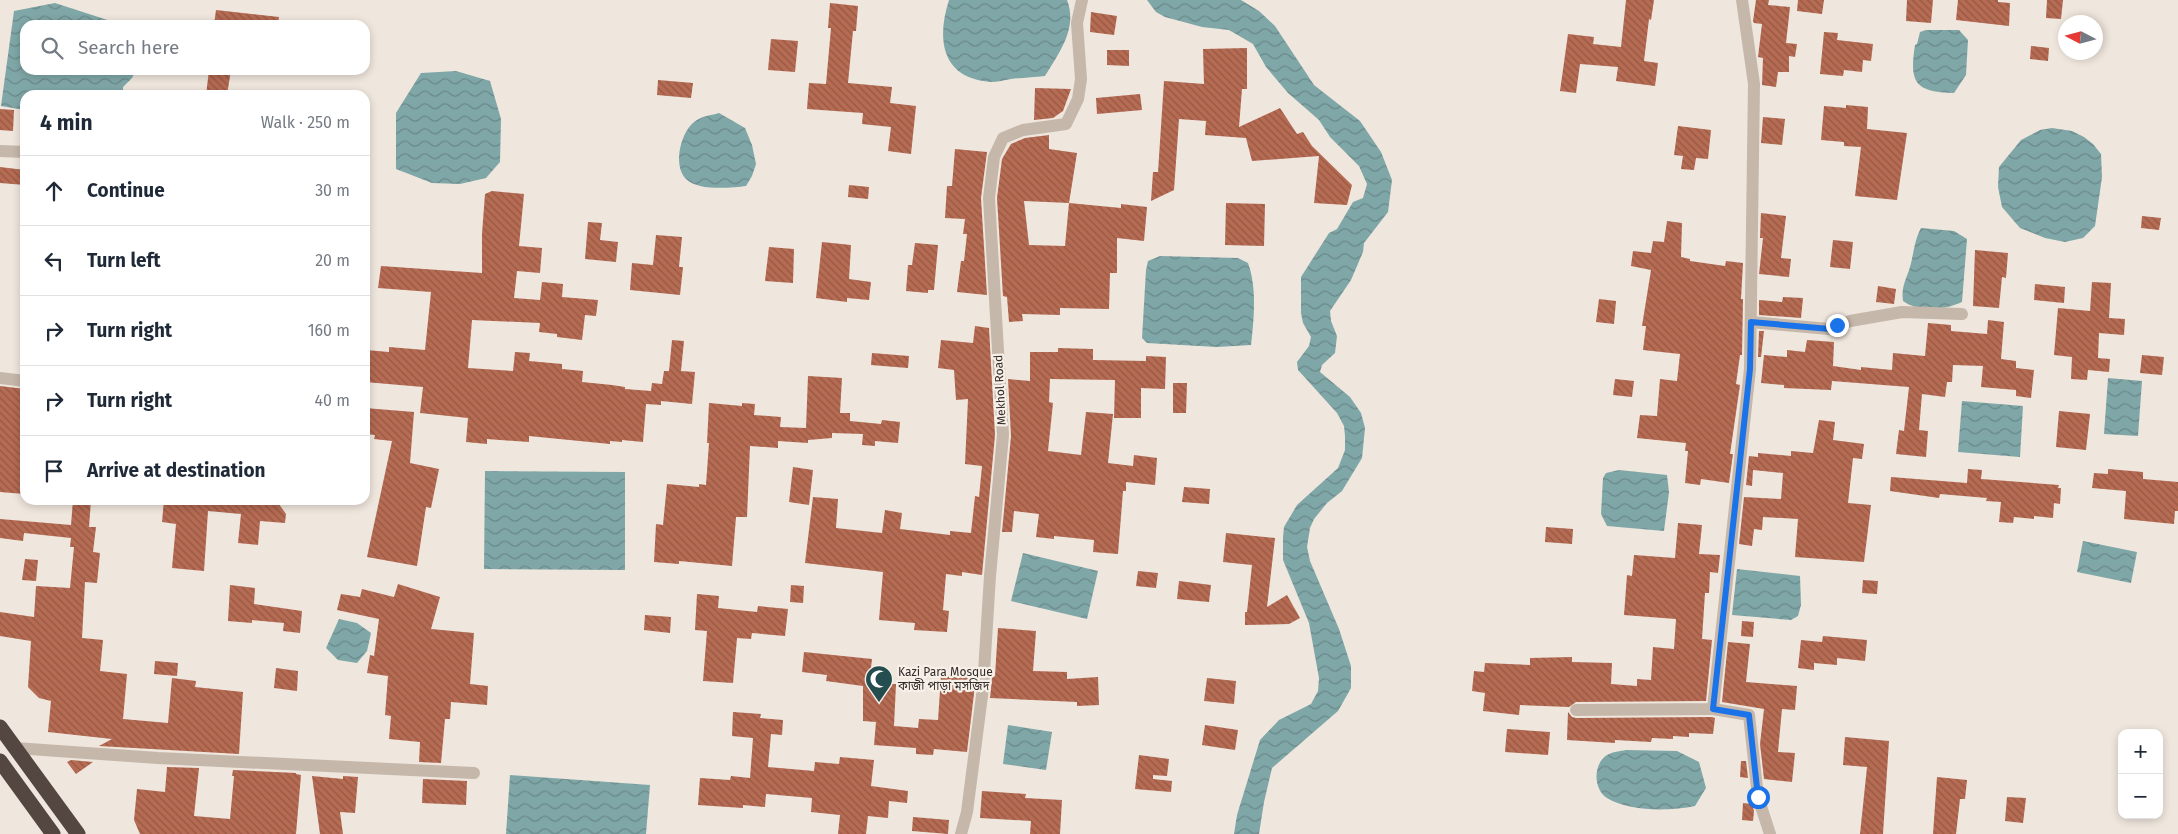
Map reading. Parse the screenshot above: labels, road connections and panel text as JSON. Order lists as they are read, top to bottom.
{
  "streets": {
    "street": ["Mekhol Road"]
  },
  "places": {
    "mosque": ["Kazi Para Mosque কাজী পাড়া মসজিদ"]
  },
  "north": "left",
  "page": {
    "search": "Search here",
    "heading": ["4 min", "Walk · 250 m"],
    "list": [
      ["Continue", "30 m"],
      ["Turn left", "20 m"],
      ["Turn right", "160 m"],
      ["Turn right", "40 m"],
      "Arrive at destination"
    ],
    "map_buttons": ["+", "−"]
  }
}
